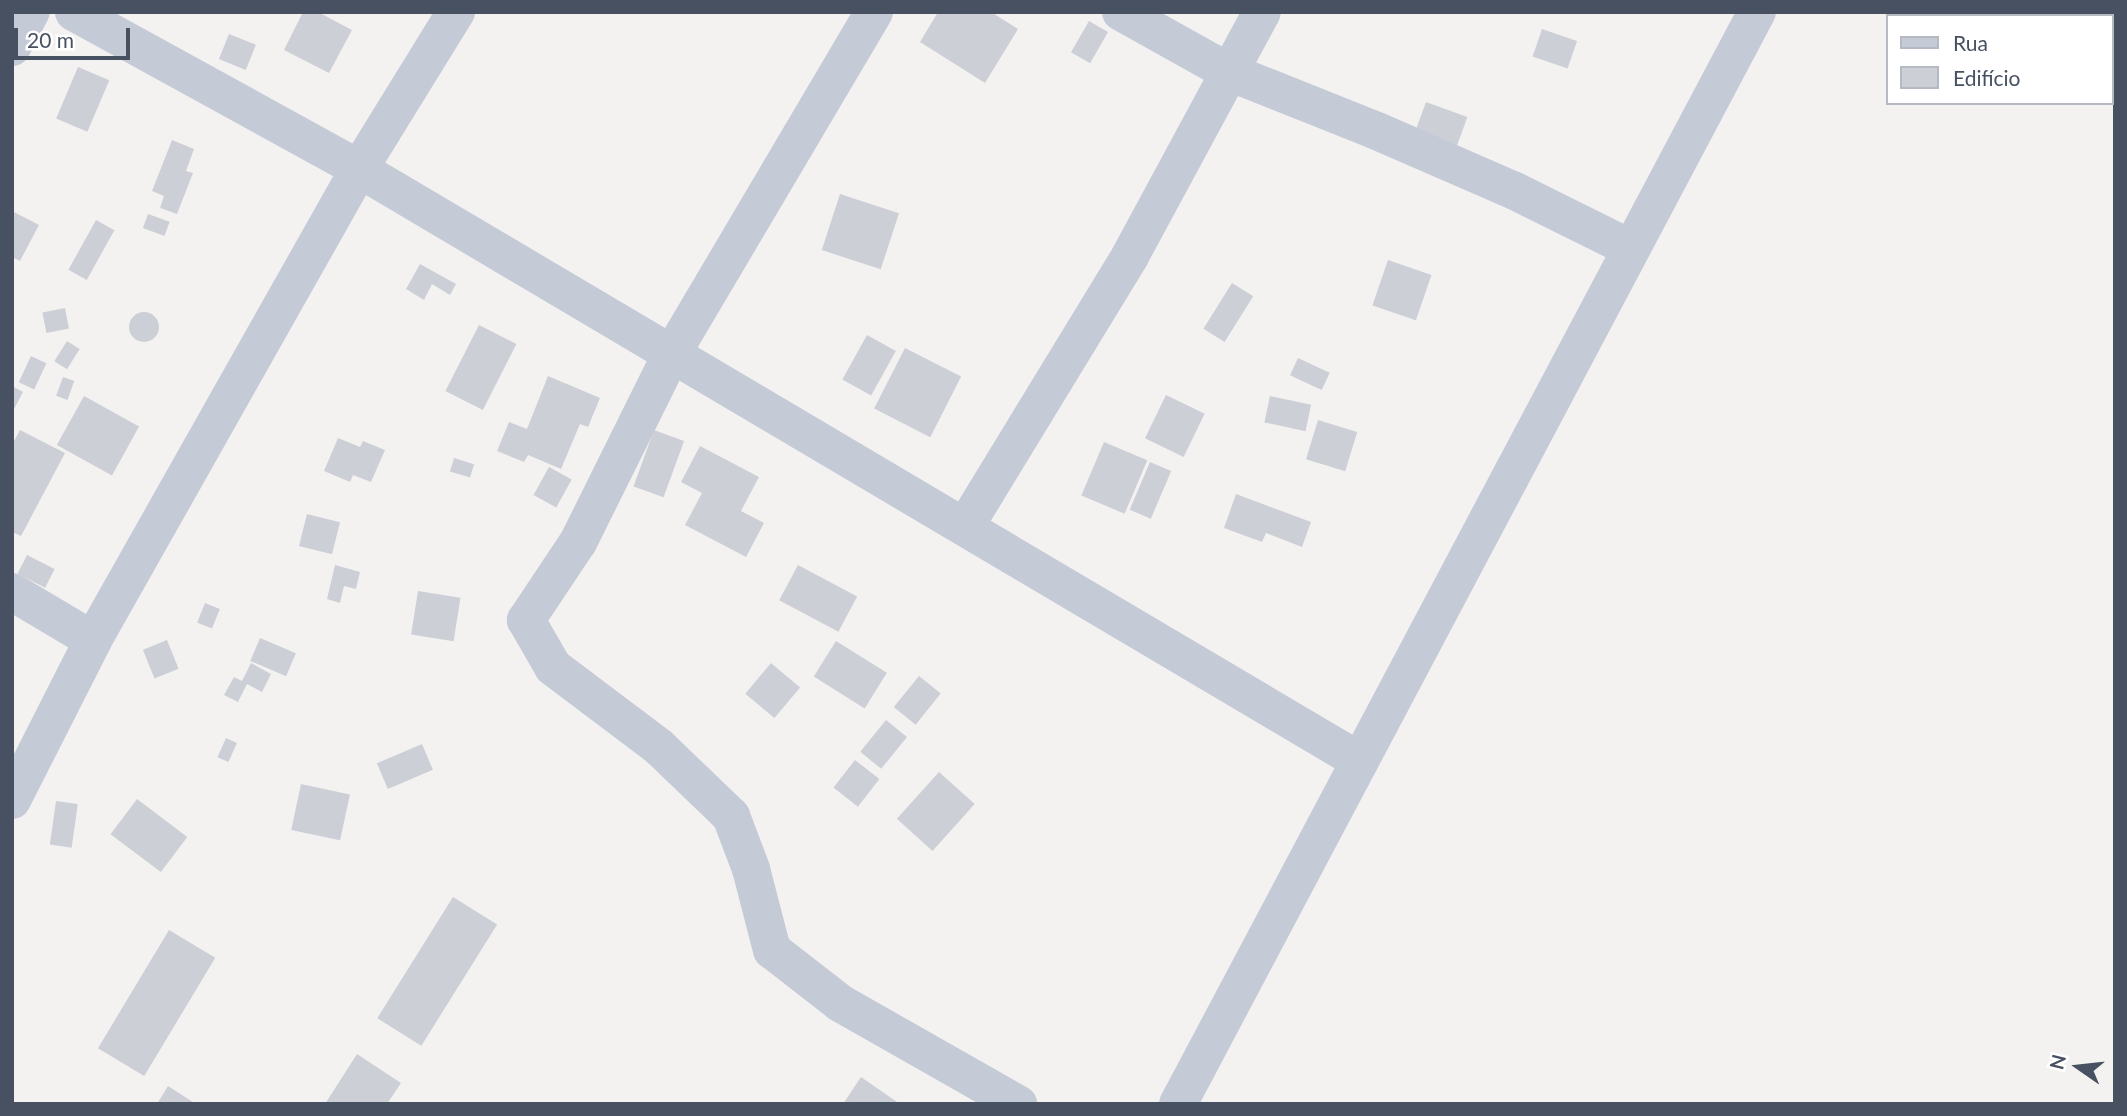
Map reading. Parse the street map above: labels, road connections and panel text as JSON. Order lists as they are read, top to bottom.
{
  "legend": ["Rua", "Edifício"],
  "scale_bar": "20 m",
  "north": "left"
}
